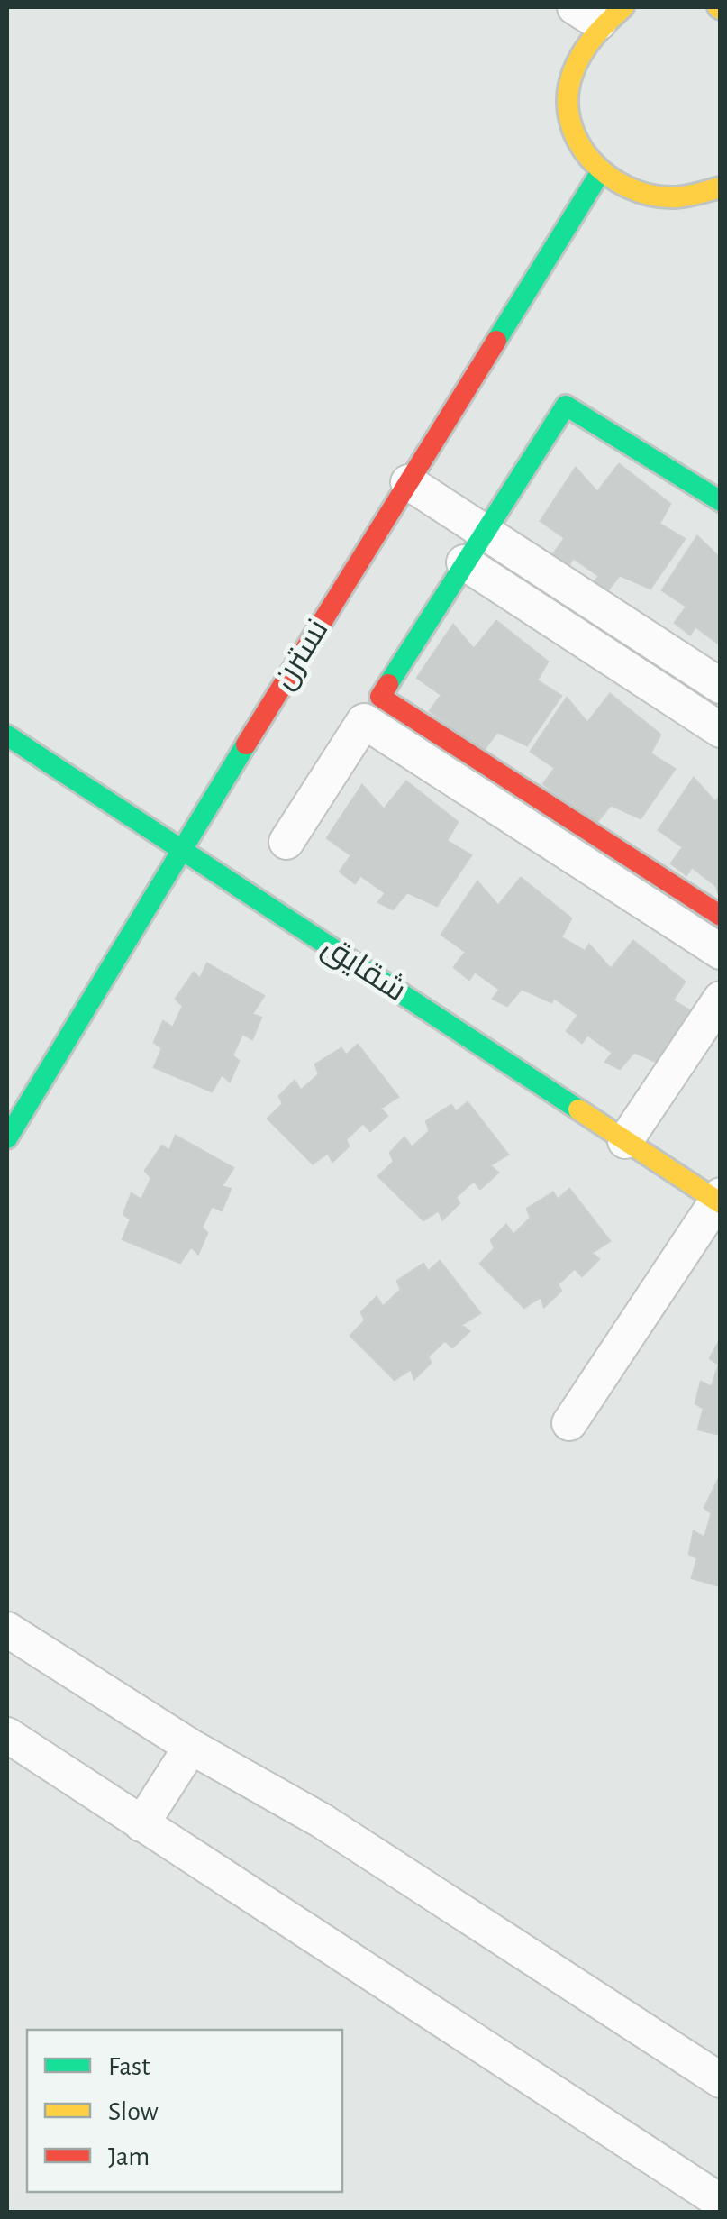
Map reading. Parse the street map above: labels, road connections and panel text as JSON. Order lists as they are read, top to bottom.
{
  "streets": {
    "street": ["نسترن", "شقایق"]
  },
  "crossings": [
    ["نسترن", "شقایق"]
  ],
  "legend": ["Fast", "Slow", "Jam"]
}
